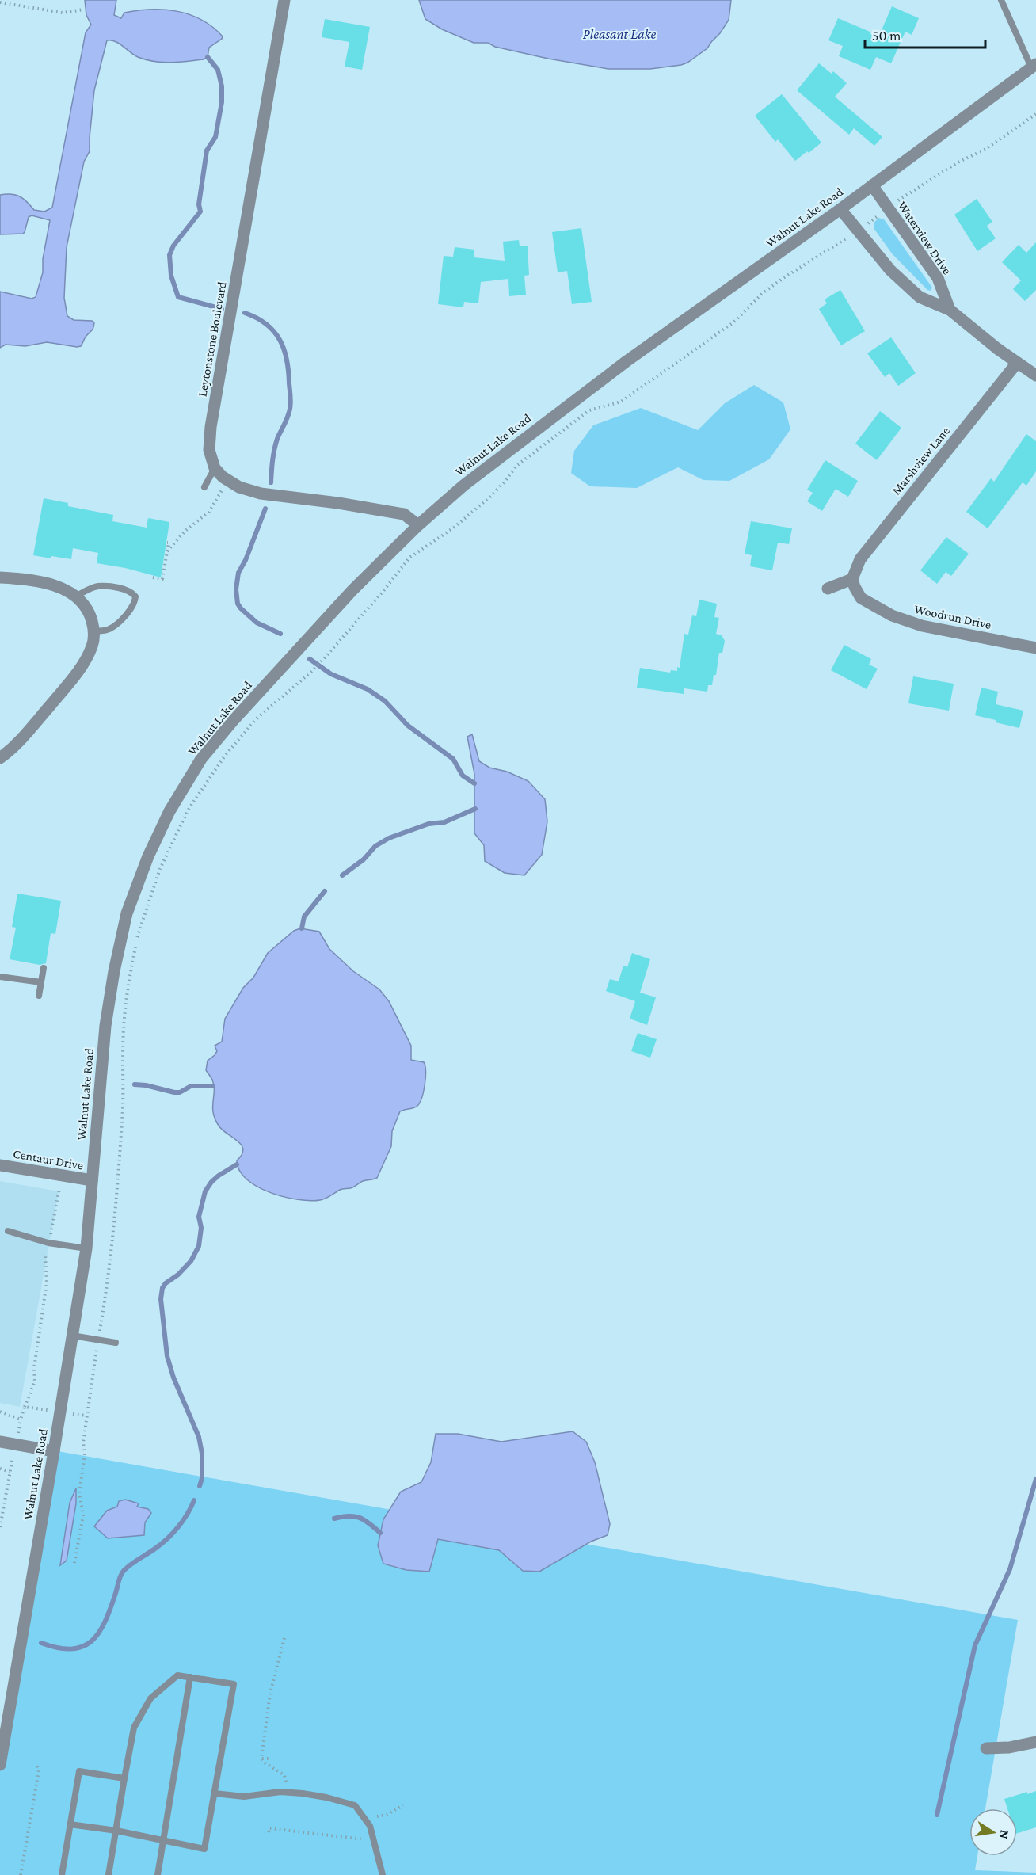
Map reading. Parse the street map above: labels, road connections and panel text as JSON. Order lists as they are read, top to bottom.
{
  "streets": {
    "street": [
      "Walnut Lake Road",
      "Waterview Drive",
      "Leytonstone Boulevard",
      "Marshview Lane",
      "Woodrun Drive",
      "Centaur Drive"
    ]
  },
  "crossings": [
    ["Walnut Lake Road", "Waterview Drive"],
    ["Walnut Lake Road", "Centaur Drive"],
    ["Marshview Lane", "Woodrun Drive"]
  ],
  "water": ["Pleasant Lake"],
  "scale_bar": "50 m",
  "north": "right"
}
